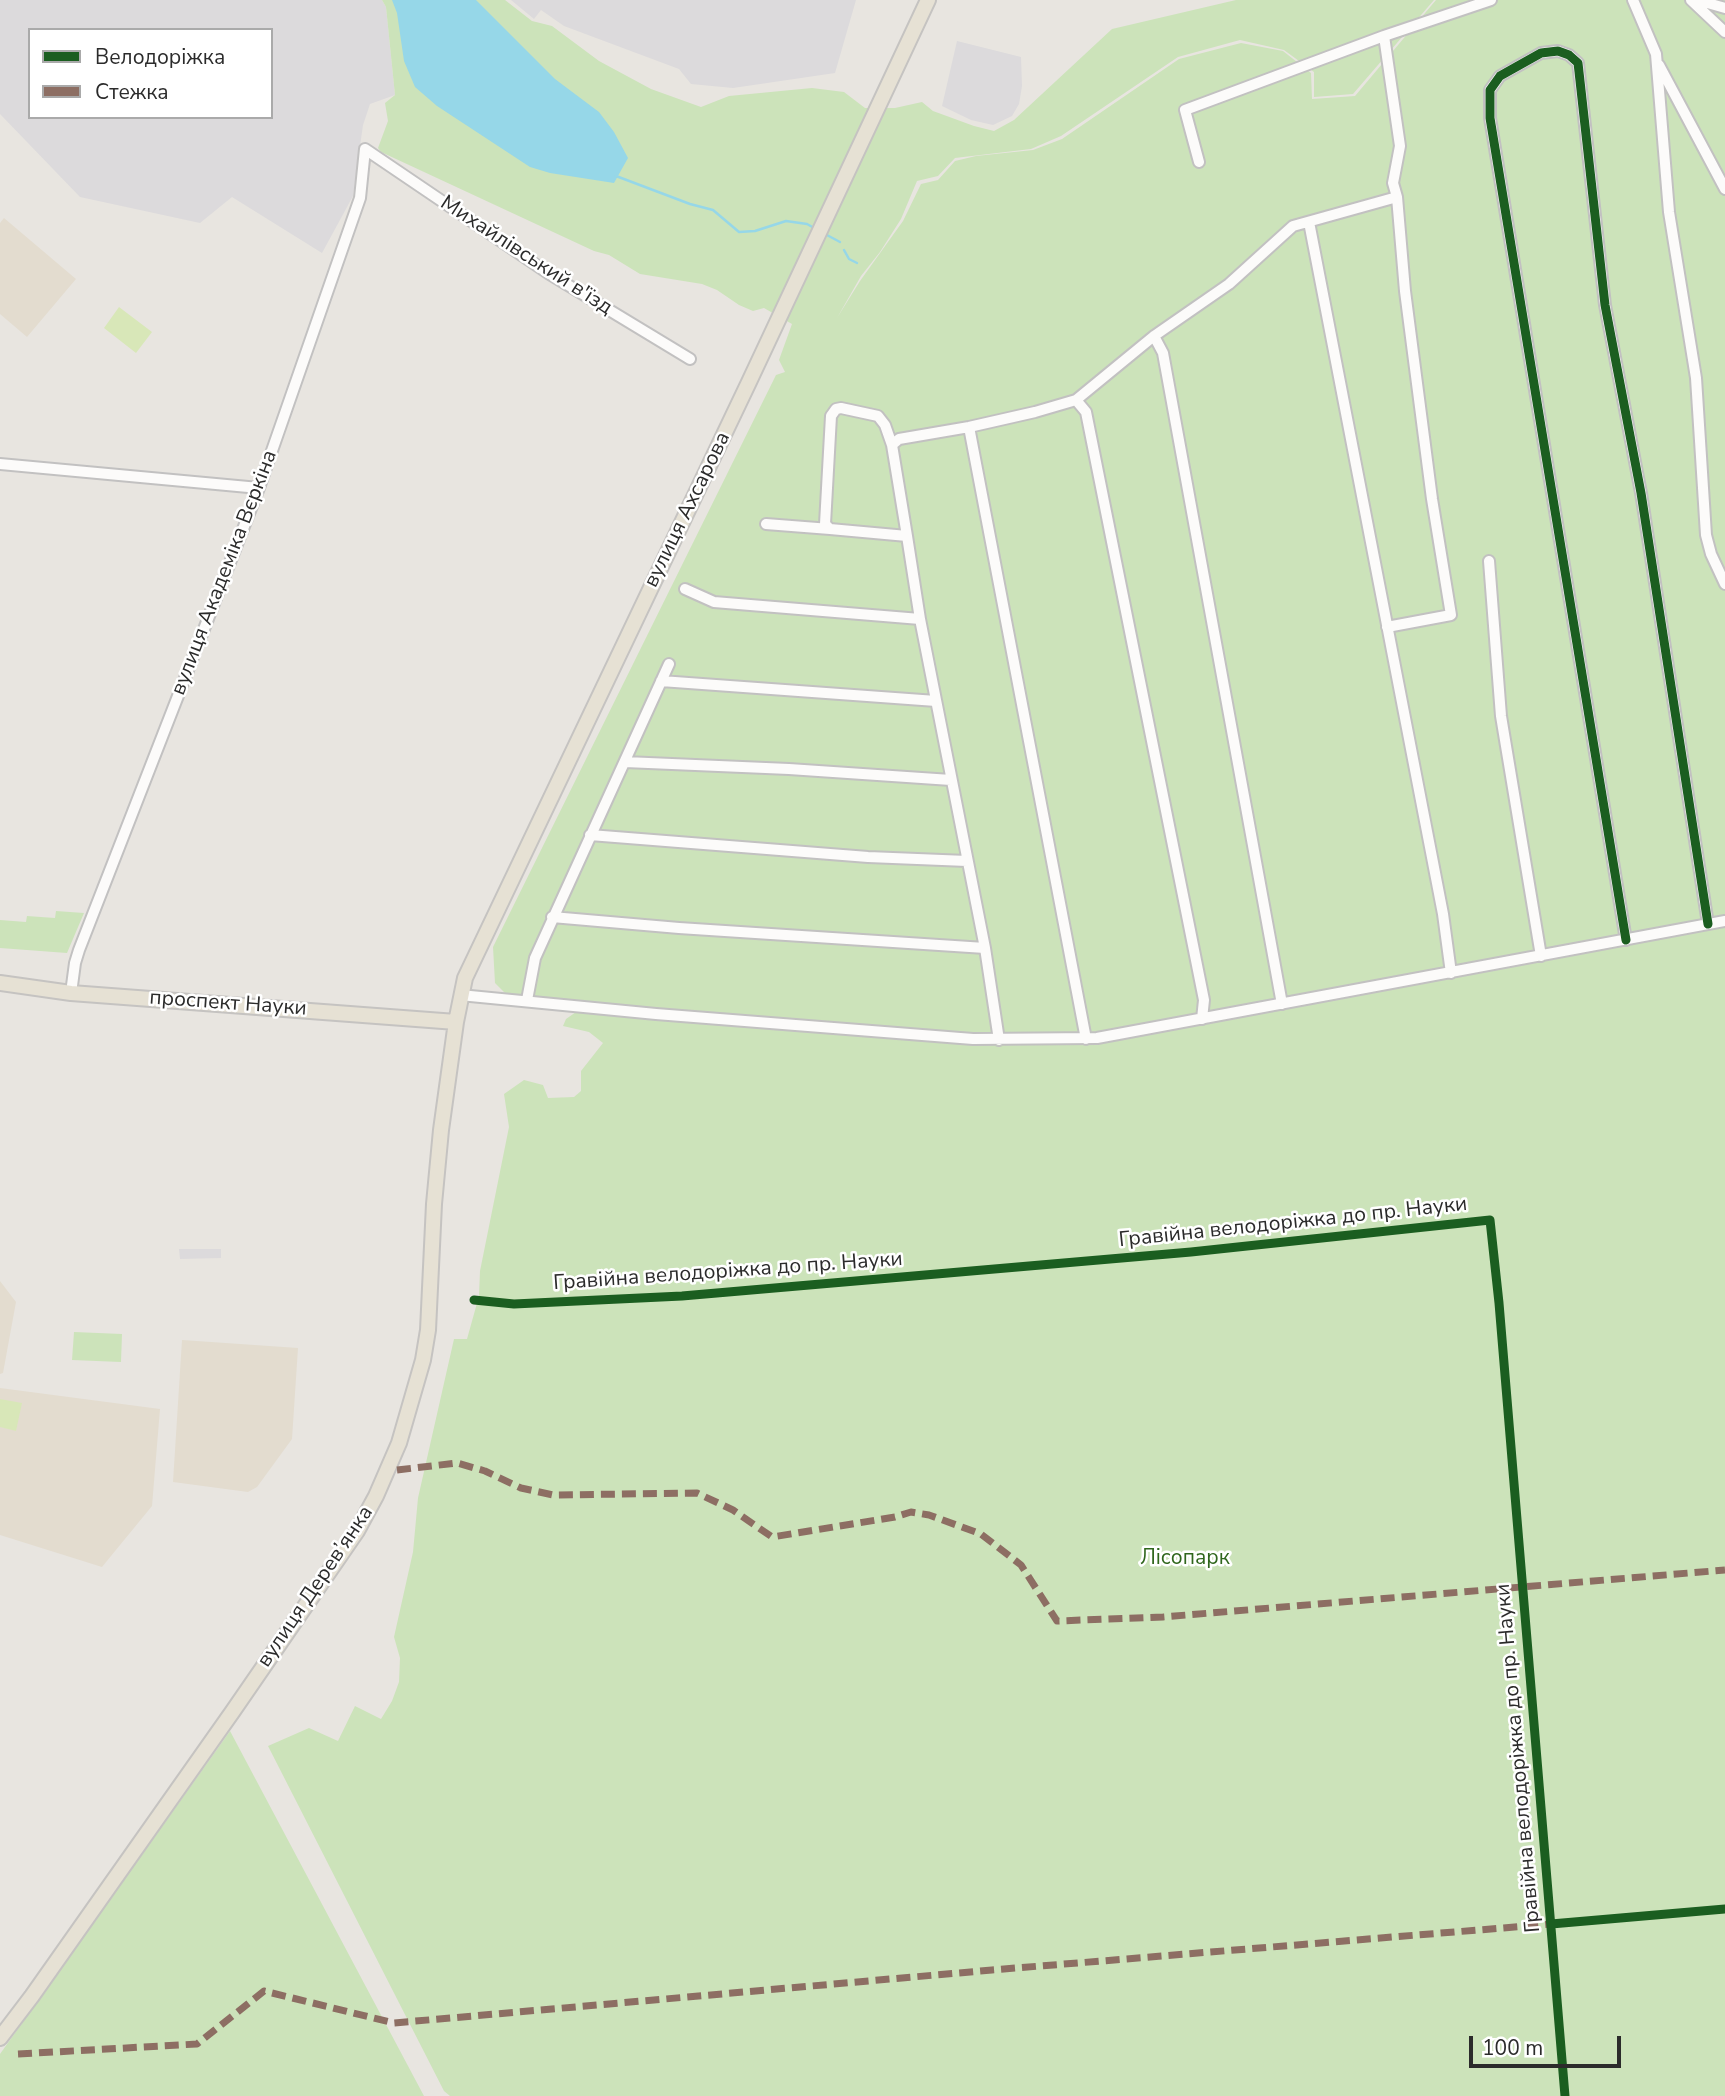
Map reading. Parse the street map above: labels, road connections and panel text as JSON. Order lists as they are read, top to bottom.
{
  "streets": {
    "main road": ["вулиця Ахсарова", "проспект Науки", "вулиця Дерев’янка"],
    "street": ["Михайлівський в'їзд", "вулиця Академіка Вєркіна"],
    "cycle path": ["Гравійна велодоріжка до пр. Науки"]
  },
  "crossings": [
    ["Михайлівський в'їзд", "вулиця Академіка Вєркіна"],
    ["вулиця Ахсарова", "проспект Науки"],
    ["вулиця Ахсарова", "вулиця Дерев’янка"],
    ["вулиця Академіка Вєркіна", "проспект Науки"],
    ["проспект Науки", "вулиця Дерев’янка"]
  ],
  "parks": ["Лісопарк"],
  "legend": ["Велодоріжка", "Стежка"],
  "scale_bar": "100 m"
}
